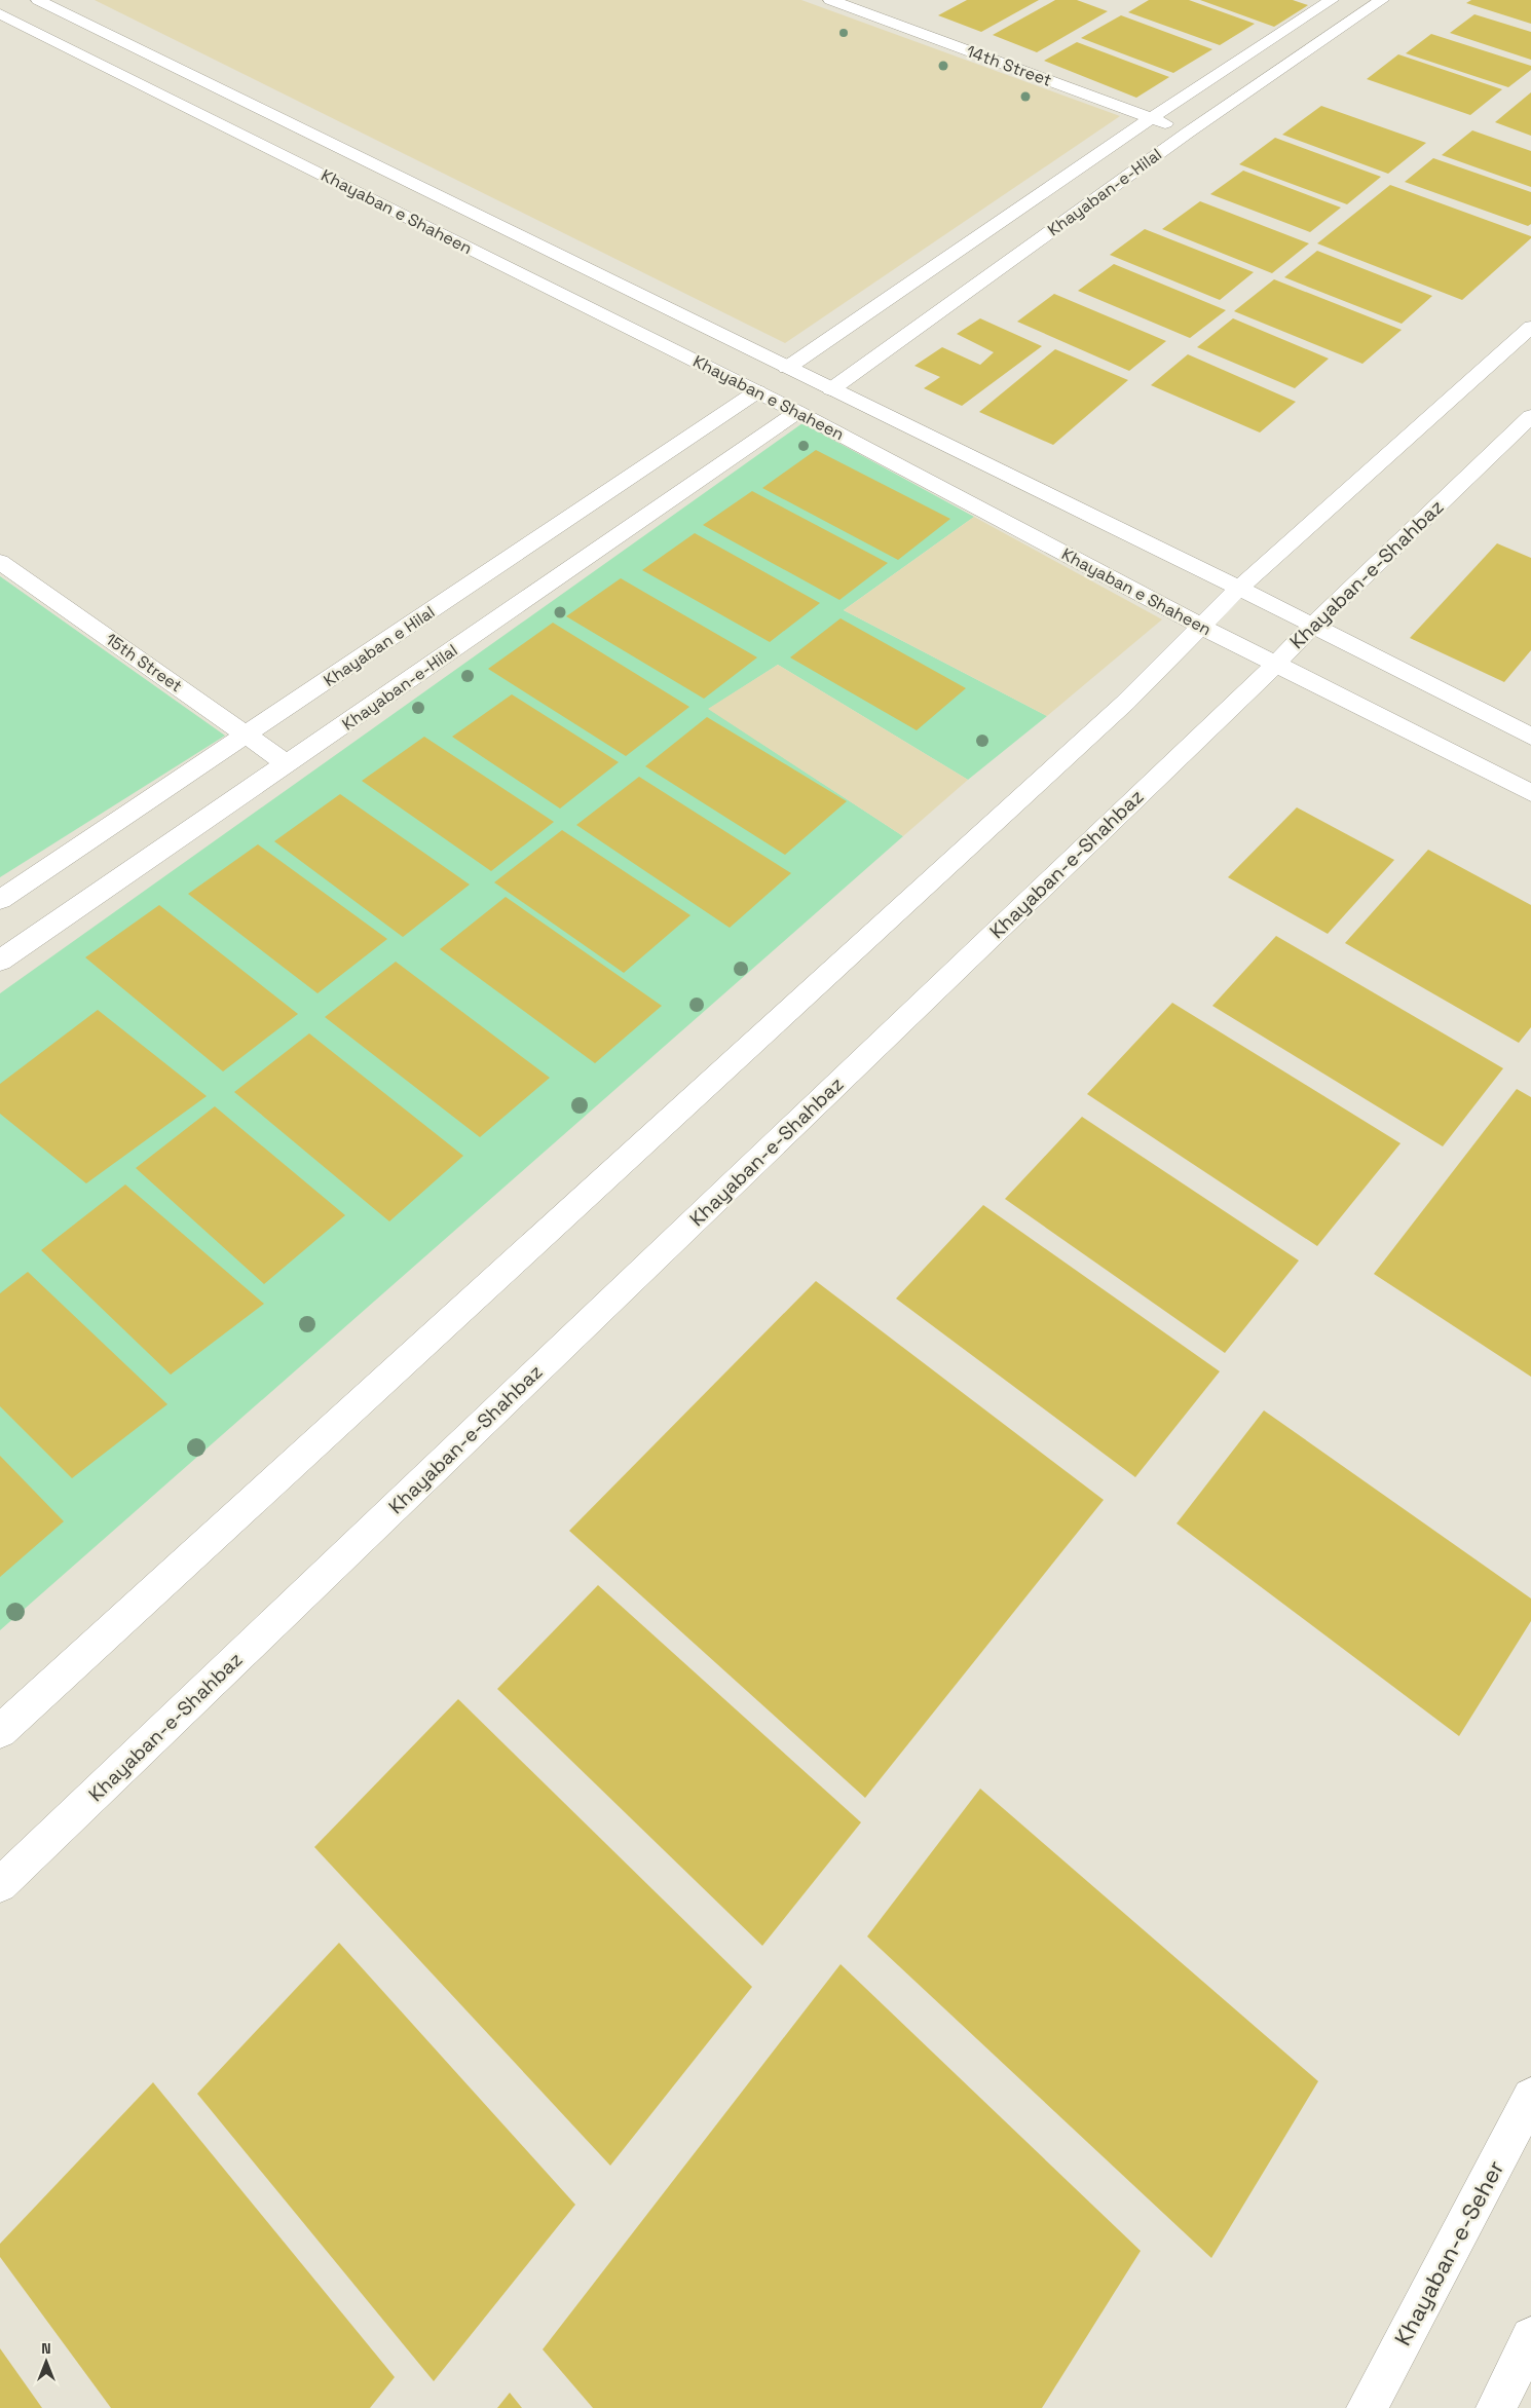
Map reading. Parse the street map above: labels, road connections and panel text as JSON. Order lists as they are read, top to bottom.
{
  "streets": {
    "main road": [
      "14th Street",
      "Khayaban-e-Hilal",
      "Khayaban e Shaheen",
      "Khayaban-e-Shahbaz",
      "Khayaban e Hilal",
      "15th Street",
      "Khayaban-e-Seher"
    ]
  },
  "crossings": [
    ["14th Street", "Khayaban-e-Hilal"],
    ["Khayaban-e-Hilal", "Khayaban e Shaheen"],
    ["Khayaban-e-Hilal", "15th Street"],
    ["Khayaban e Shaheen", "Khayaban-e-Shahbaz"],
    ["Khayaban e Shaheen", "Khayaban e Hilal"],
    ["Khayaban e Hilal", "15th Street"]
  ],
  "north": "top"
}
